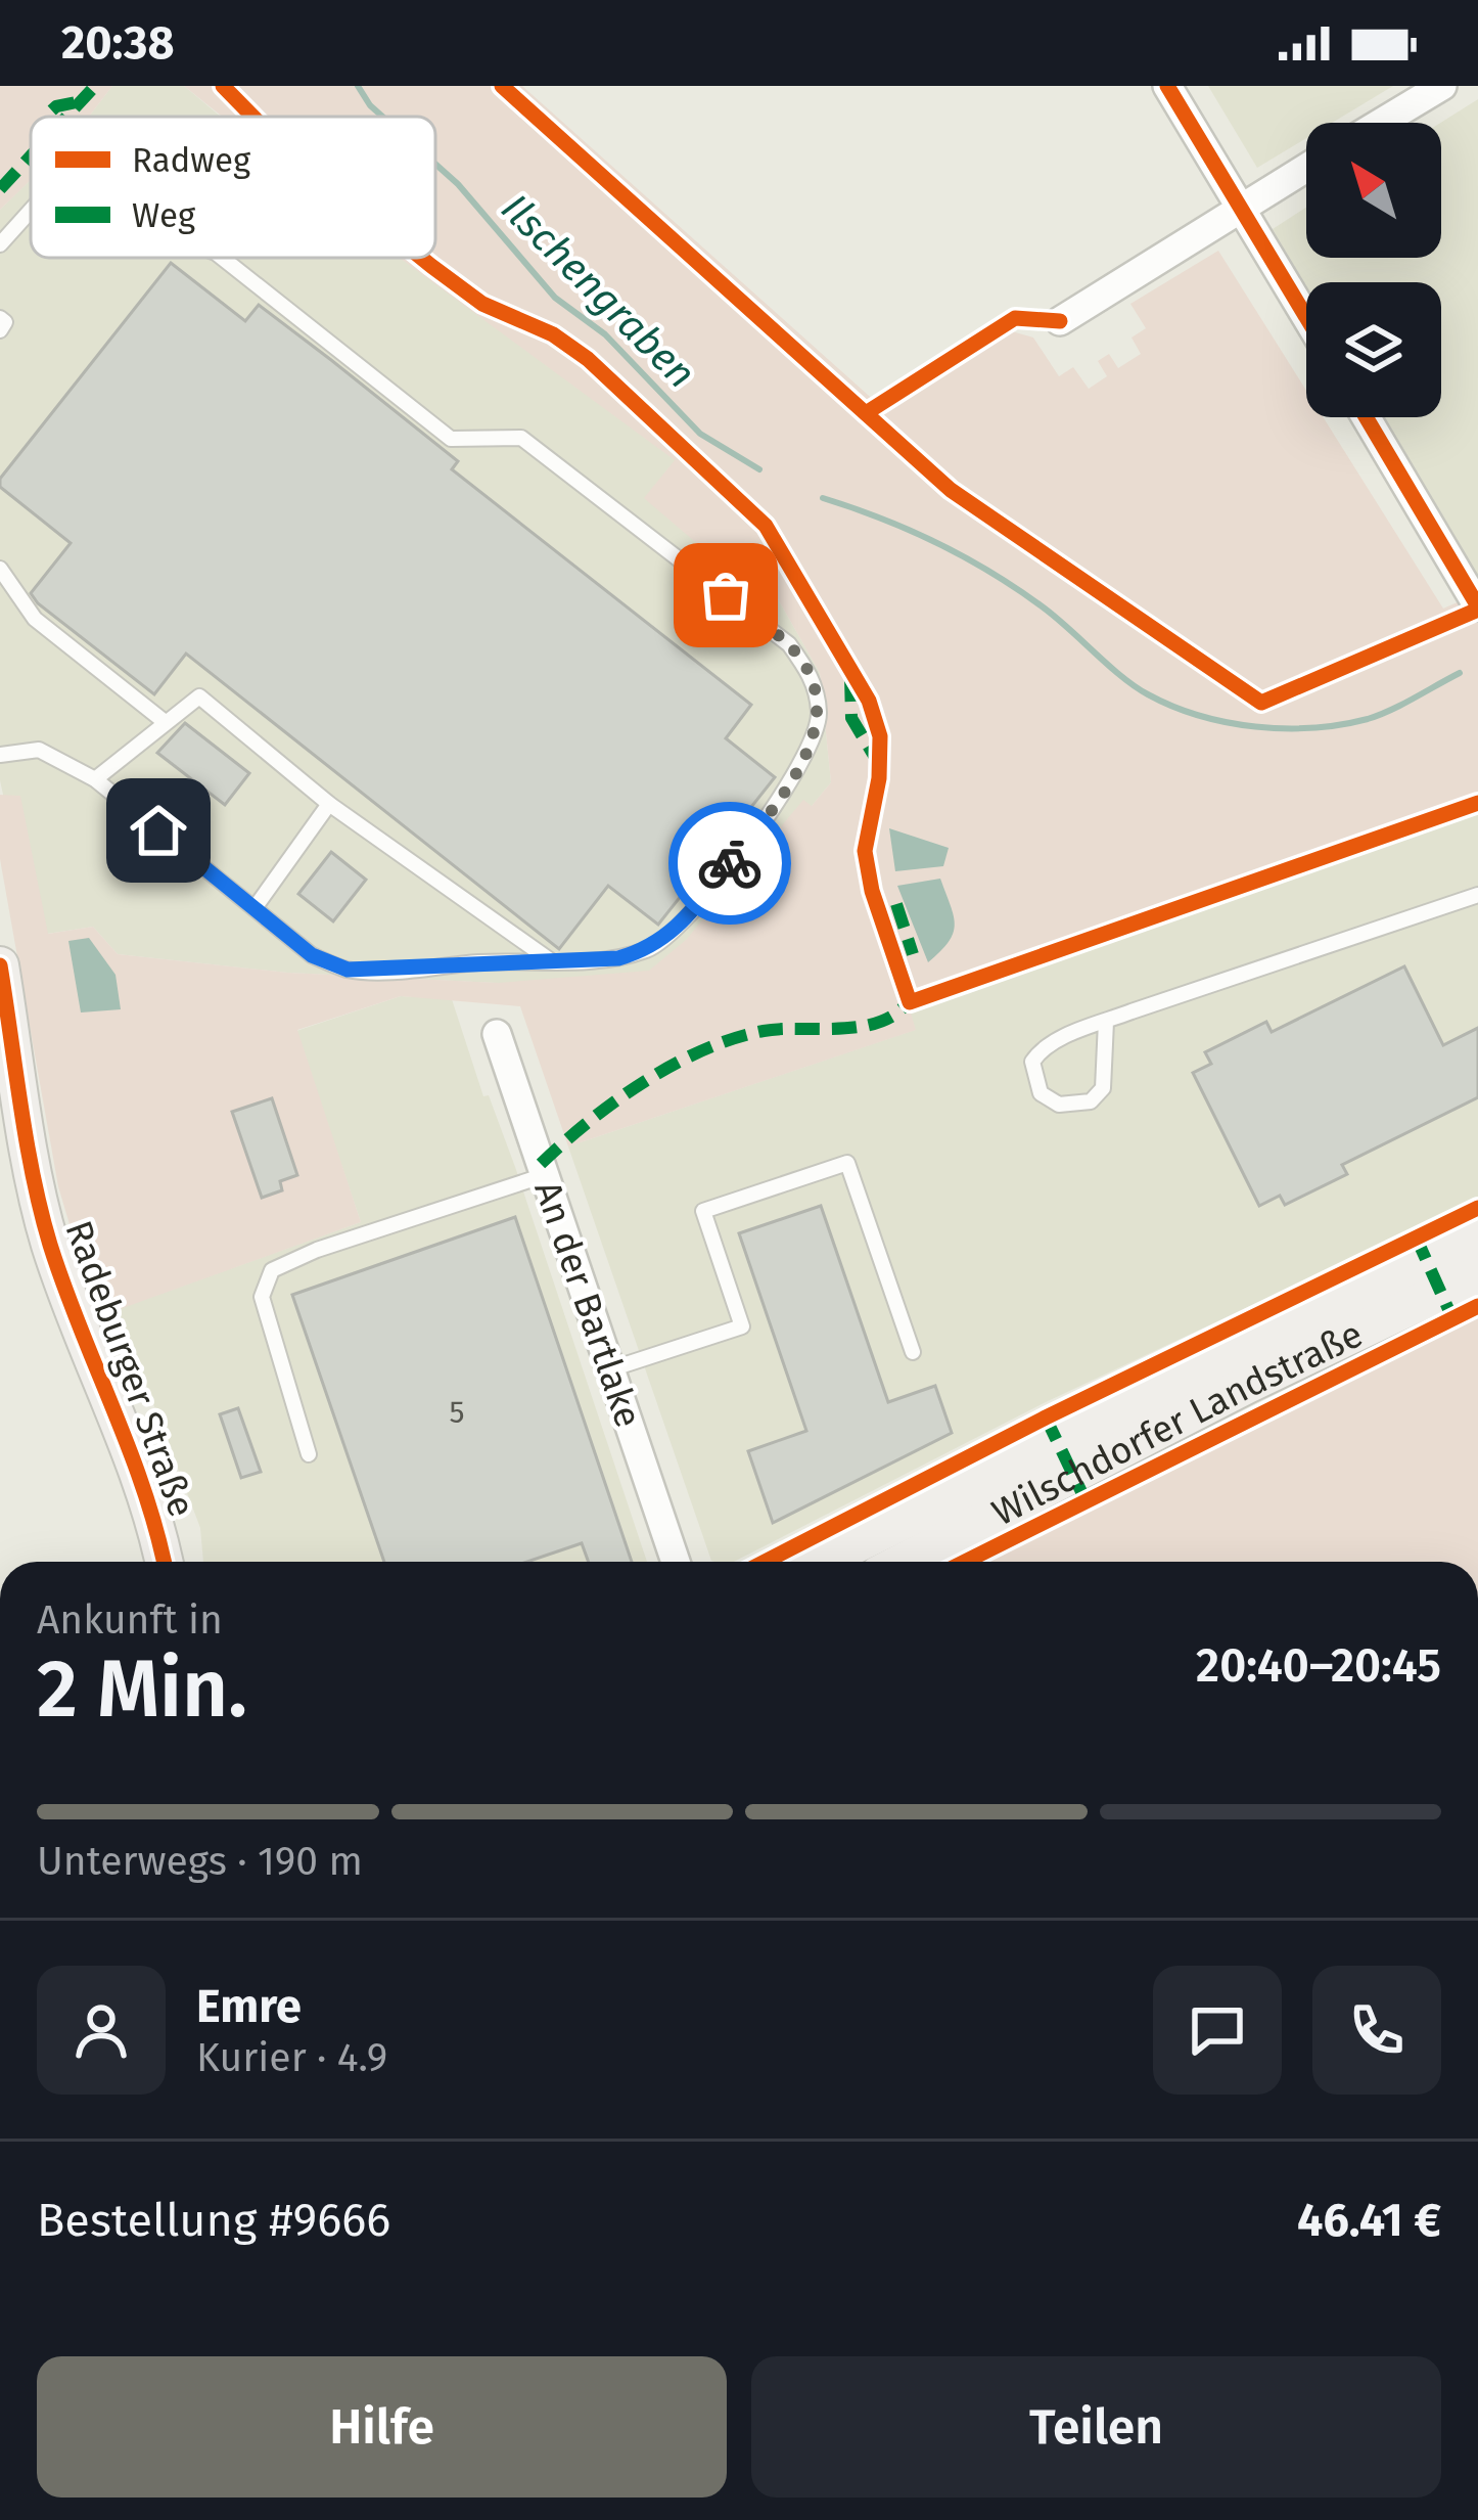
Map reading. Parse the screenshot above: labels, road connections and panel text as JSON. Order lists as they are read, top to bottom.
{
  "streets": {
    "main road": ["Radeburger Straße", "Wilschdorfer Landstraße"],
    "street": ["An der Bartlake"]
  },
  "water": ["Ilschengraben"],
  "house_numbers": ["5"],
  "legend": ["Radweg", "Weg"],
  "north": "top left",
  "page": {
    "status": "20:38",
    "heading": ["2 Min.", "Ankunft in", "20:40–20:45"],
    "panel": [
      "Emre",
      "Kurier · 4.9",
      "Bestellung #9666",
      "46.41 €"
    ],
    "bar": "Unterwegs · 190 m",
    "buttons": ["Hilfe", "Teilen"]
  }
}
